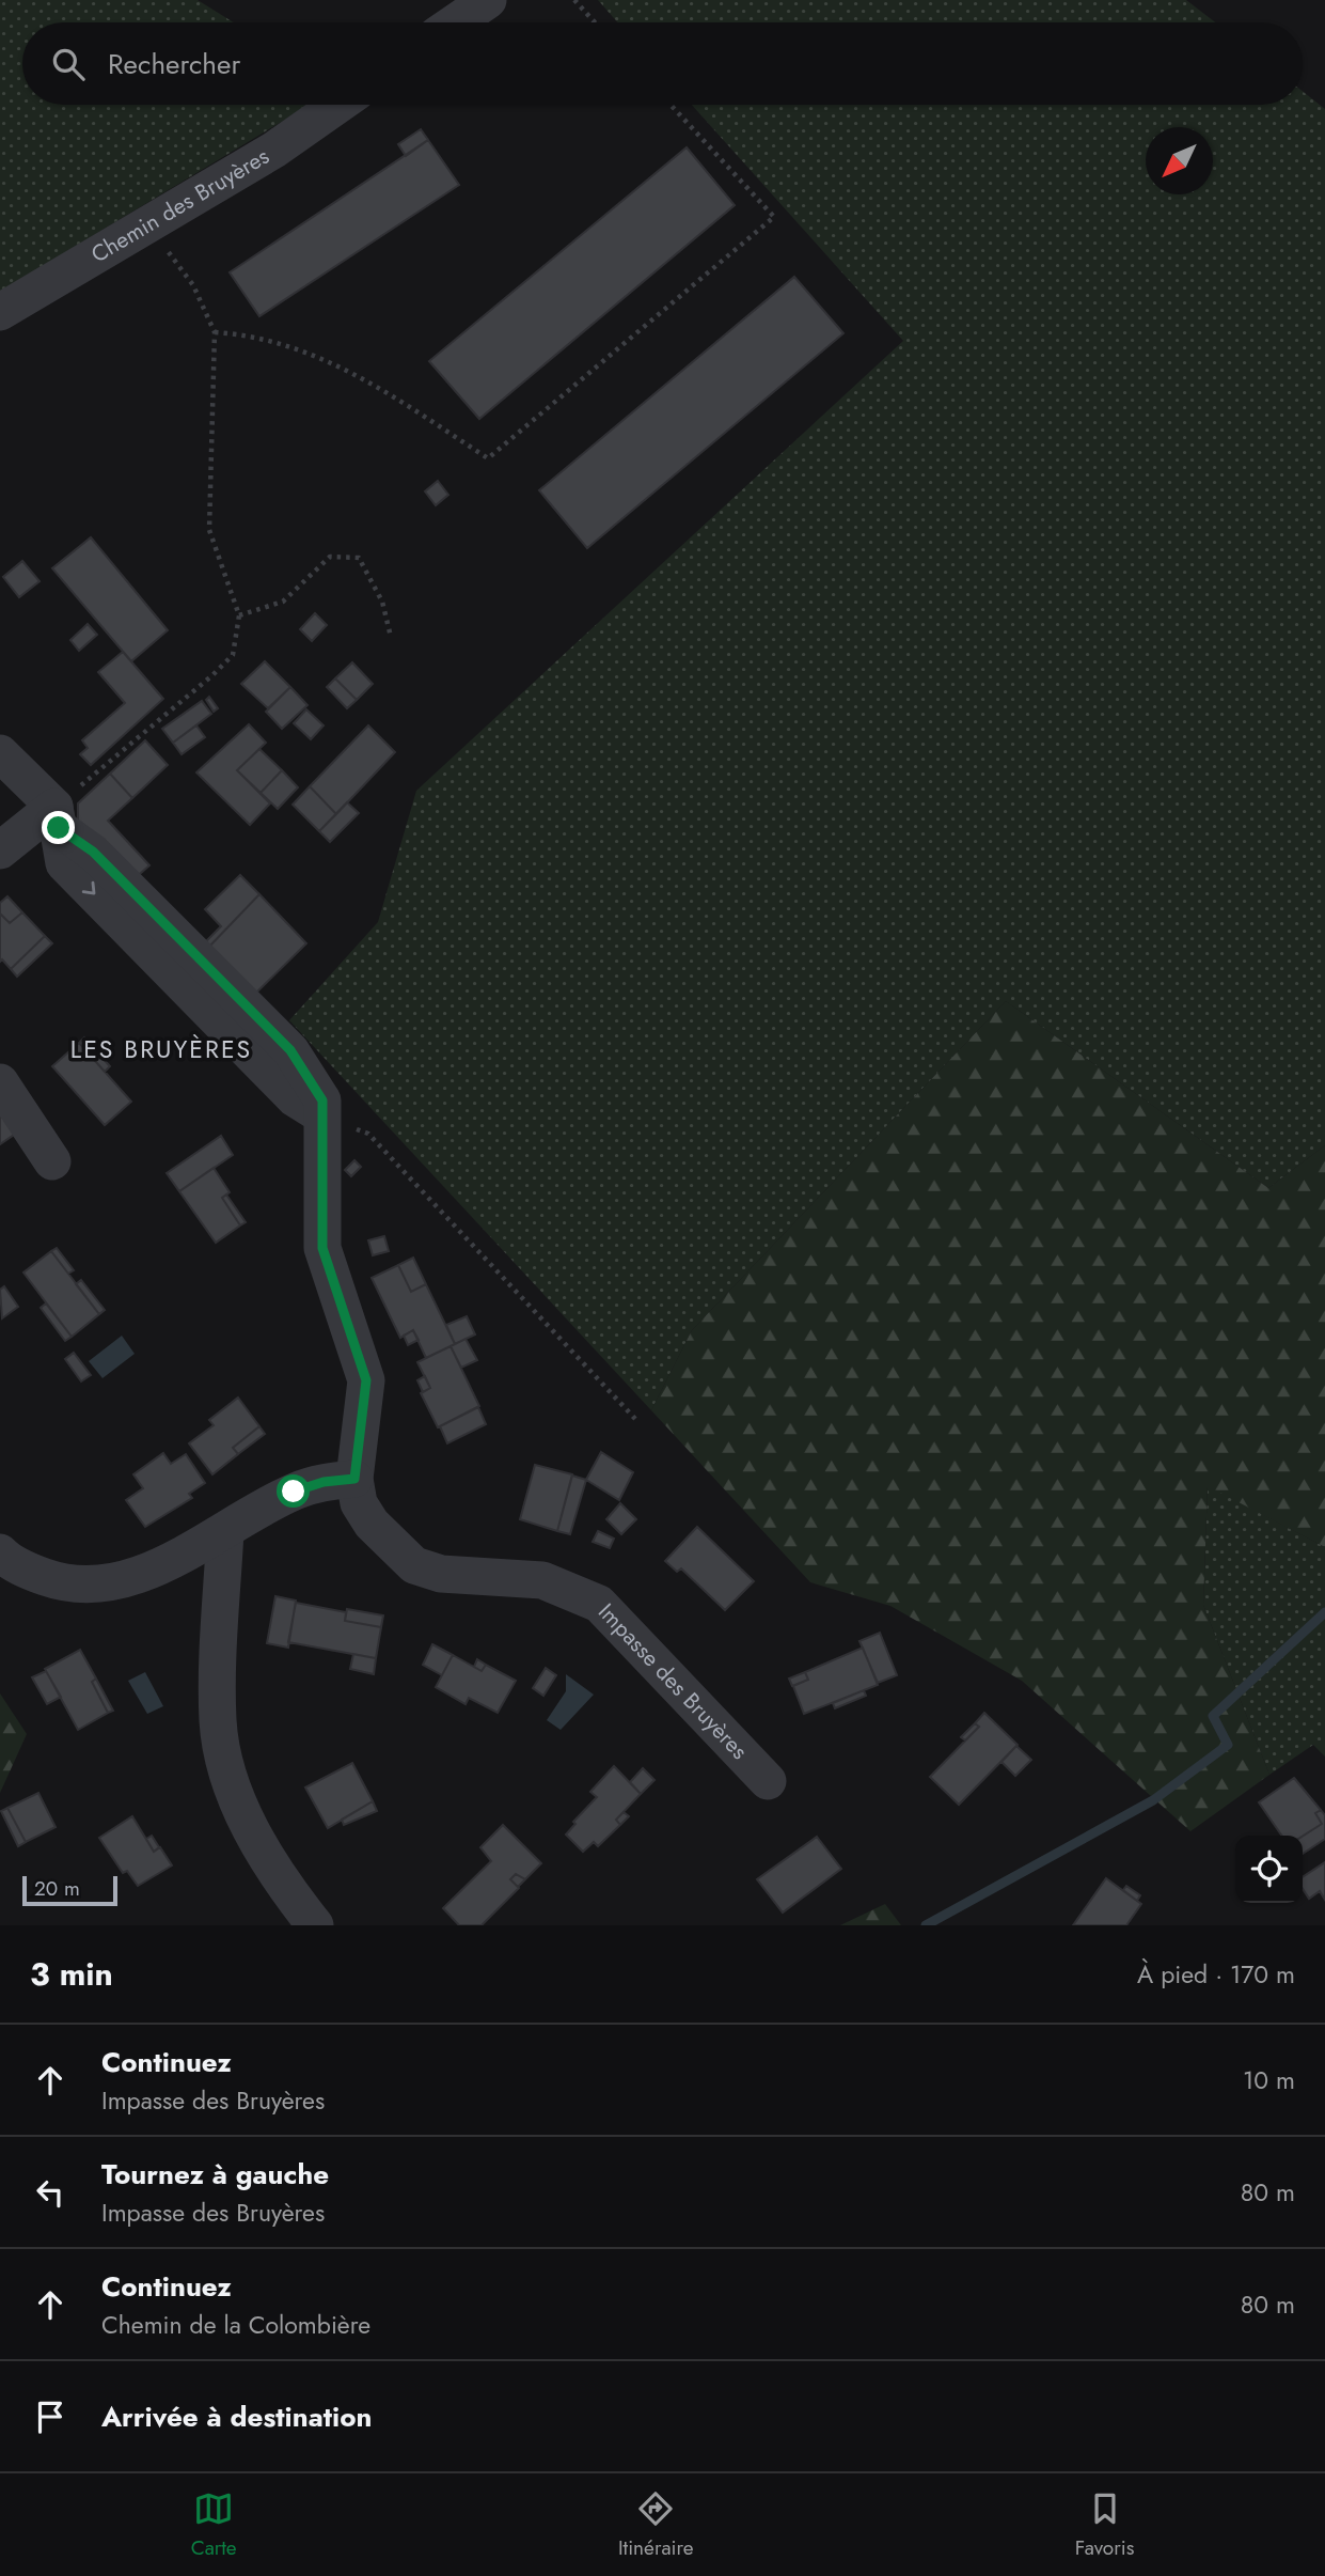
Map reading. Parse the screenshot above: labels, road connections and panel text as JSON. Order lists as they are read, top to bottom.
{
  "streets": {
    "street": ["Chemin des Bruyères", "Impasse des Bruyères"]
  },
  "districts": ["LES BRUYÈRES"],
  "scale_bar": "20 m",
  "north": "bottom left",
  "page": {
    "search": "Rechercher",
    "scale": "20 m",
    "heading": ["3 min", "À pied · 170 m"],
    "list": [
      ["Continuez", "Impasse des Bruyères", "10 m"],
      ["Tournez à gauche", "Impasse des Bruyères", "80 m"],
      ["Continuez", "Chemin de la Colombière", "80 m"],
      "Arrivée à destination"
    ],
    "nav": ["Carte", "Itinéraire", "Favoris"]
  }
}
